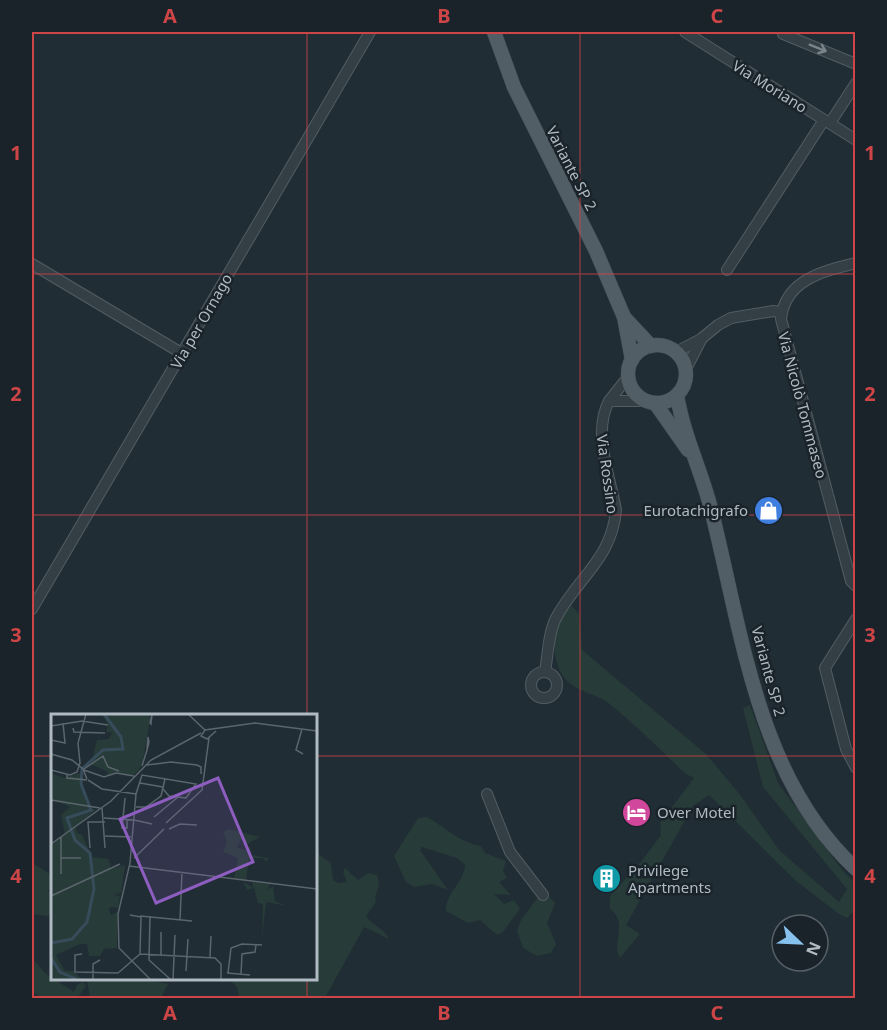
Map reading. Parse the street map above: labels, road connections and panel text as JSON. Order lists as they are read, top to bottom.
{
  "streets": {
    "main road": ["Variante SP 2"],
    "street": [
      "Via Moriano",
      "Via per Ornago",
      "Via Nicolò Tommaseo",
      "Via Rossino"
    ]
  },
  "crossings": [
    ["Variante SP 2", "Via Rossino"]
  ],
  "places": {
    "shop": ["Eurotachigrafo"],
    "hotel": ["Over Motel"],
    "building": ["Privilege Apartments"]
  },
  "north": "bottom right",
  "grid": {
    "columns": ["A", "B", "C"],
    "rows": [
      "1",
      "2",
      "3",
      "4"
    ]
  }
}
